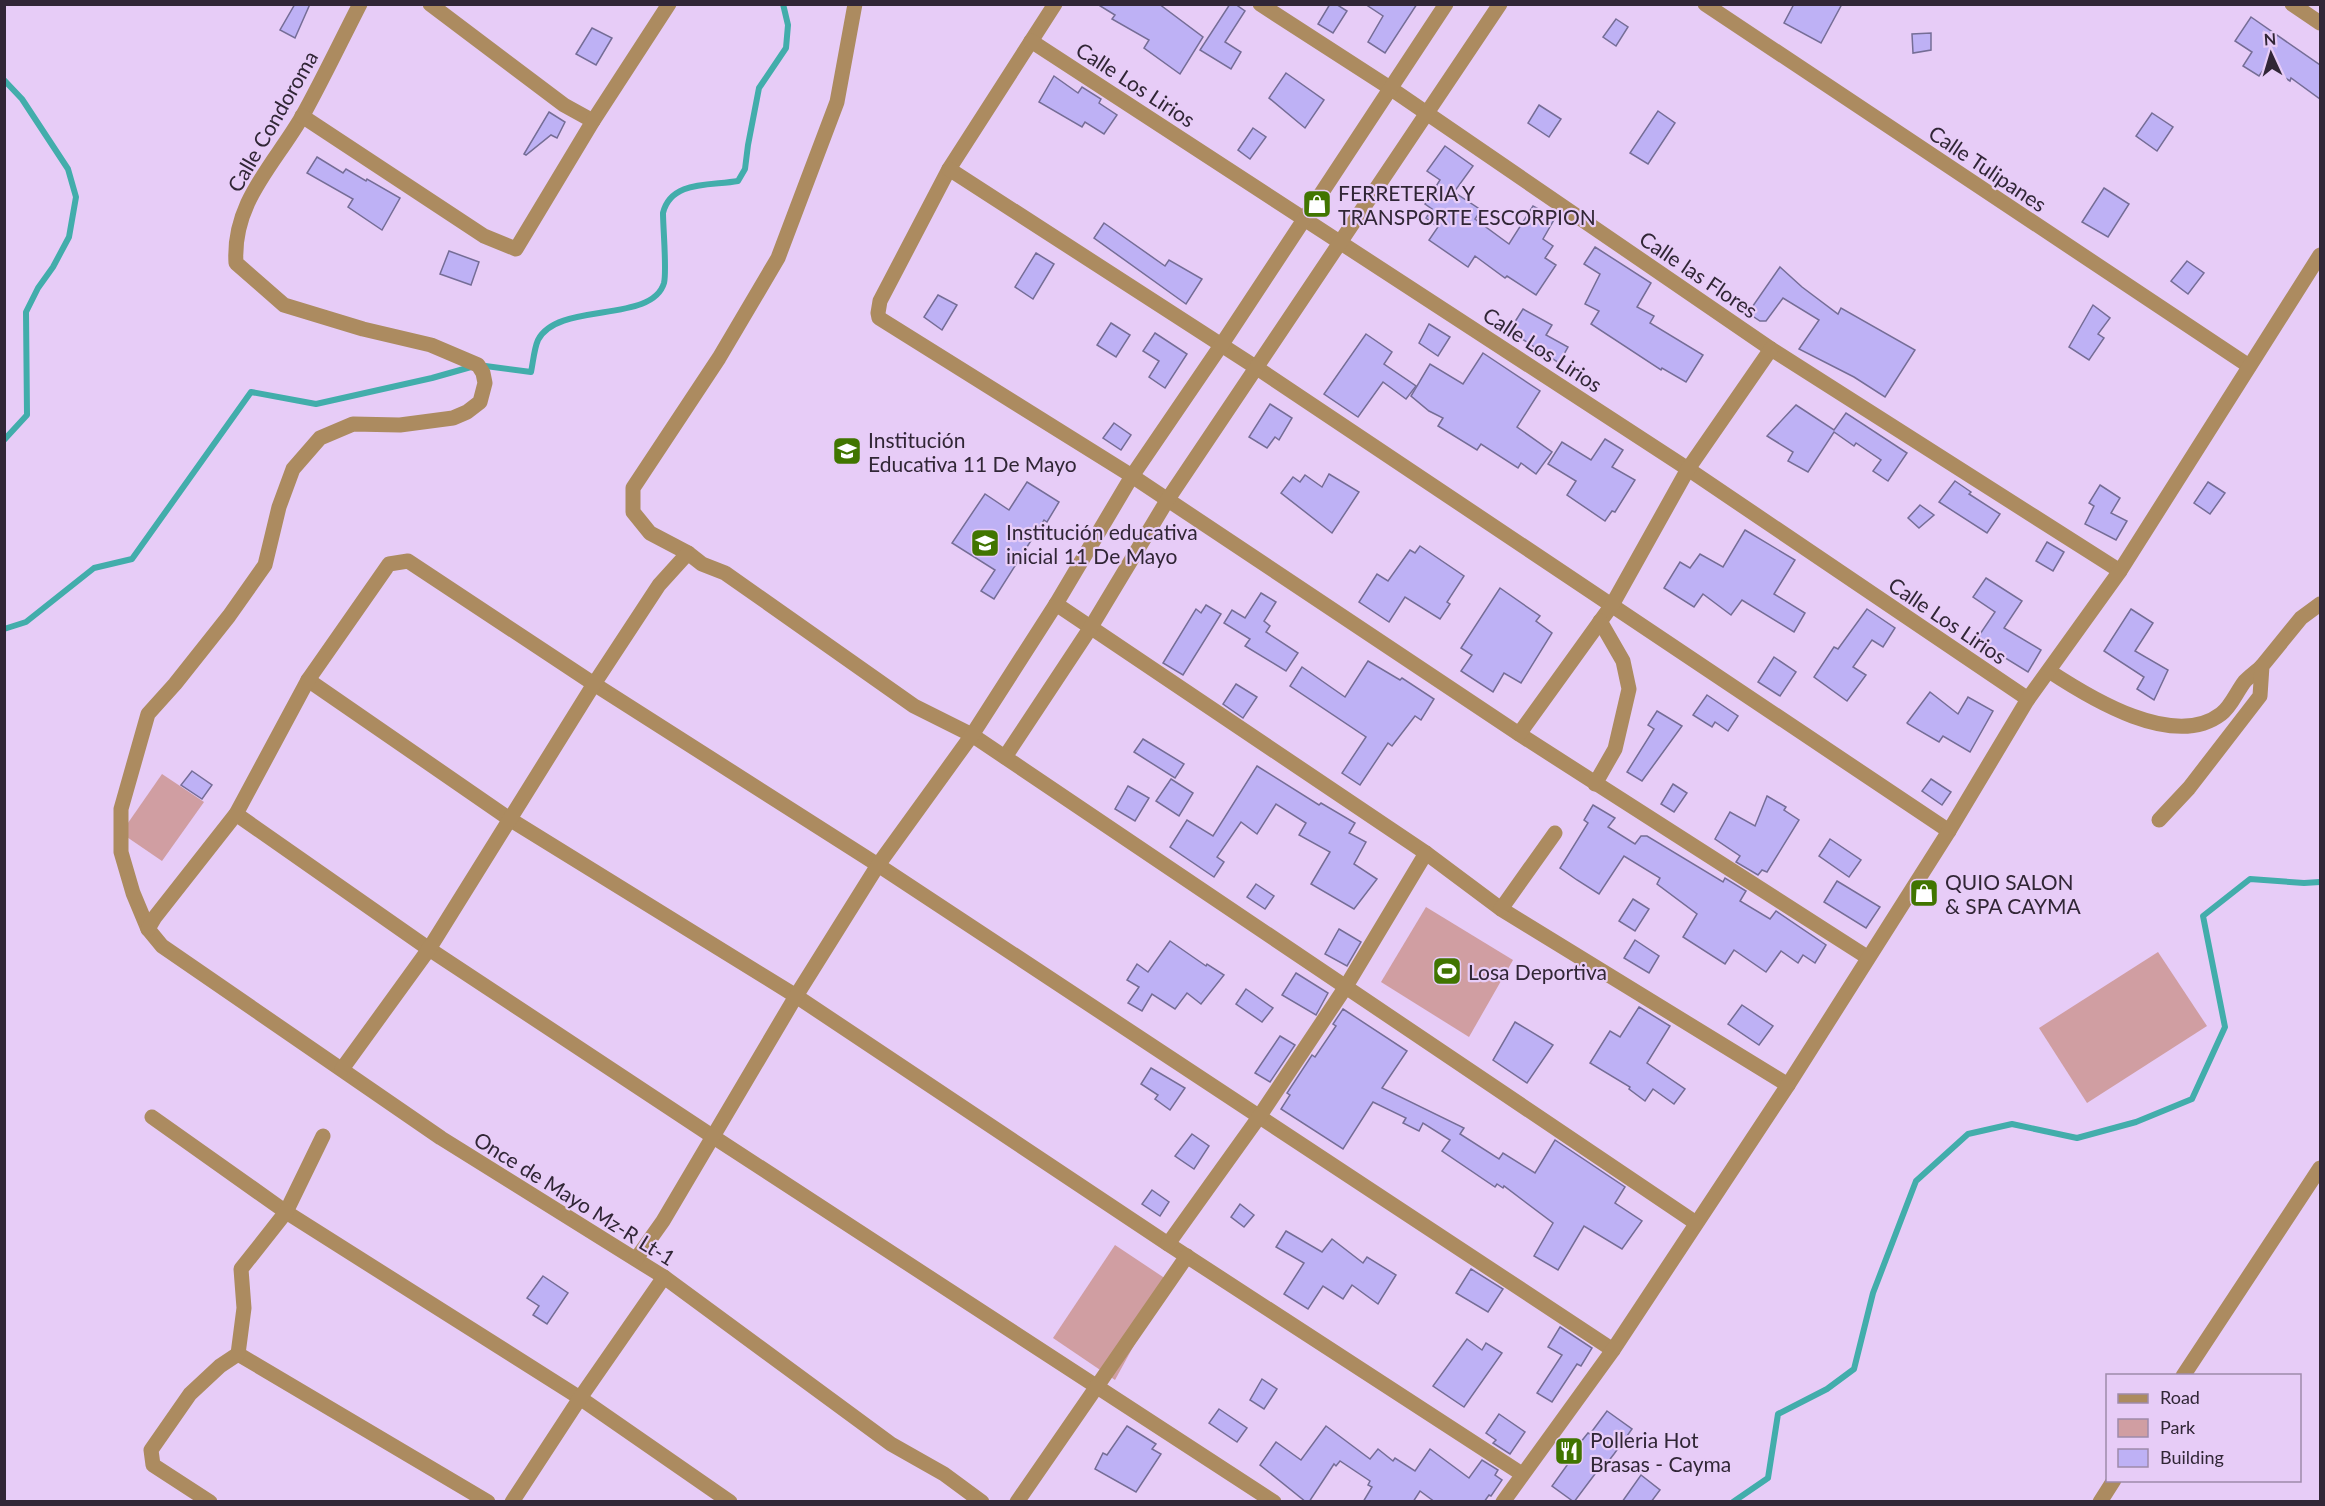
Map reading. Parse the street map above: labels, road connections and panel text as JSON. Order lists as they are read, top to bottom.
{
  "streets": {
    "street": [
      "Calle Los Lirios",
      "Calle Condoroma",
      "Calle Tulipanes",
      "Calle las Flores",
      "Once de Mayo Mz-R Lt-1"
    ]
  },
  "crossings": [
    ["Calle Condoroma", "Once de Mayo Mz-R Lt-1"]
  ],
  "places": {
    "shop": ["FERRETERIA Y TRANSPORTE ESCORPION", "QUIO SALON & SPA CAYMA"],
    "school or university": ["Institución Educativa 11 De Mayo", "Institución educativa inicial 11 De Mayo"],
    "sports": ["Losa Deportiva"],
    "restaurant": ["Polleria Hot Brasas - Cayma"]
  },
  "legend": ["Road", "Park", "Building"],
  "north": "top"
}
